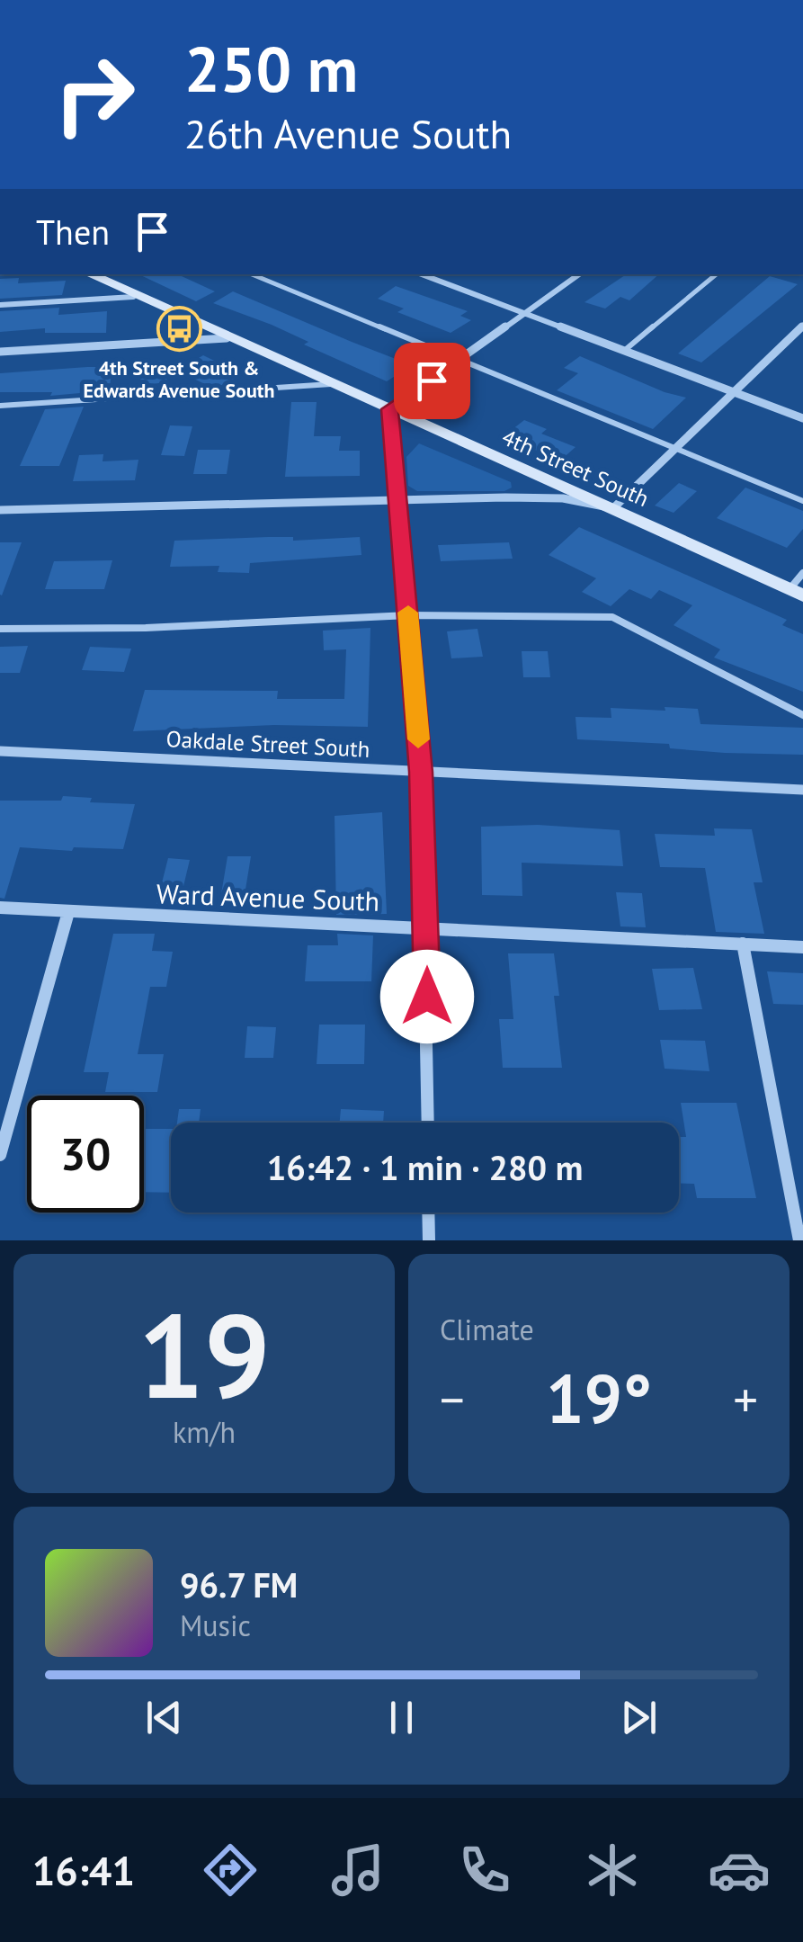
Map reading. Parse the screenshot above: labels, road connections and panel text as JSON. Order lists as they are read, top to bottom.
{
  "streets": {
    "street": ["4th Street South", "Oakdale Street South", "Ward Avenue South"]
  },
  "places": {
    "bus stop": ["4th Street South & Edwards Avenue South"]
  },
  "page": {
    "turn": ["250 m", "26th Avenue South"],
    "then": "Then",
    "limit": "30",
    "trip": "16:42 · 1 min · 280 m",
    "tile": [
      ["19", "km/h"],
      "Climate"
    ],
    "heat": ["−", "19°", "+"],
    "song": ["96.7 FM", "Music"],
    "tabs": "16:41"
  }
}
